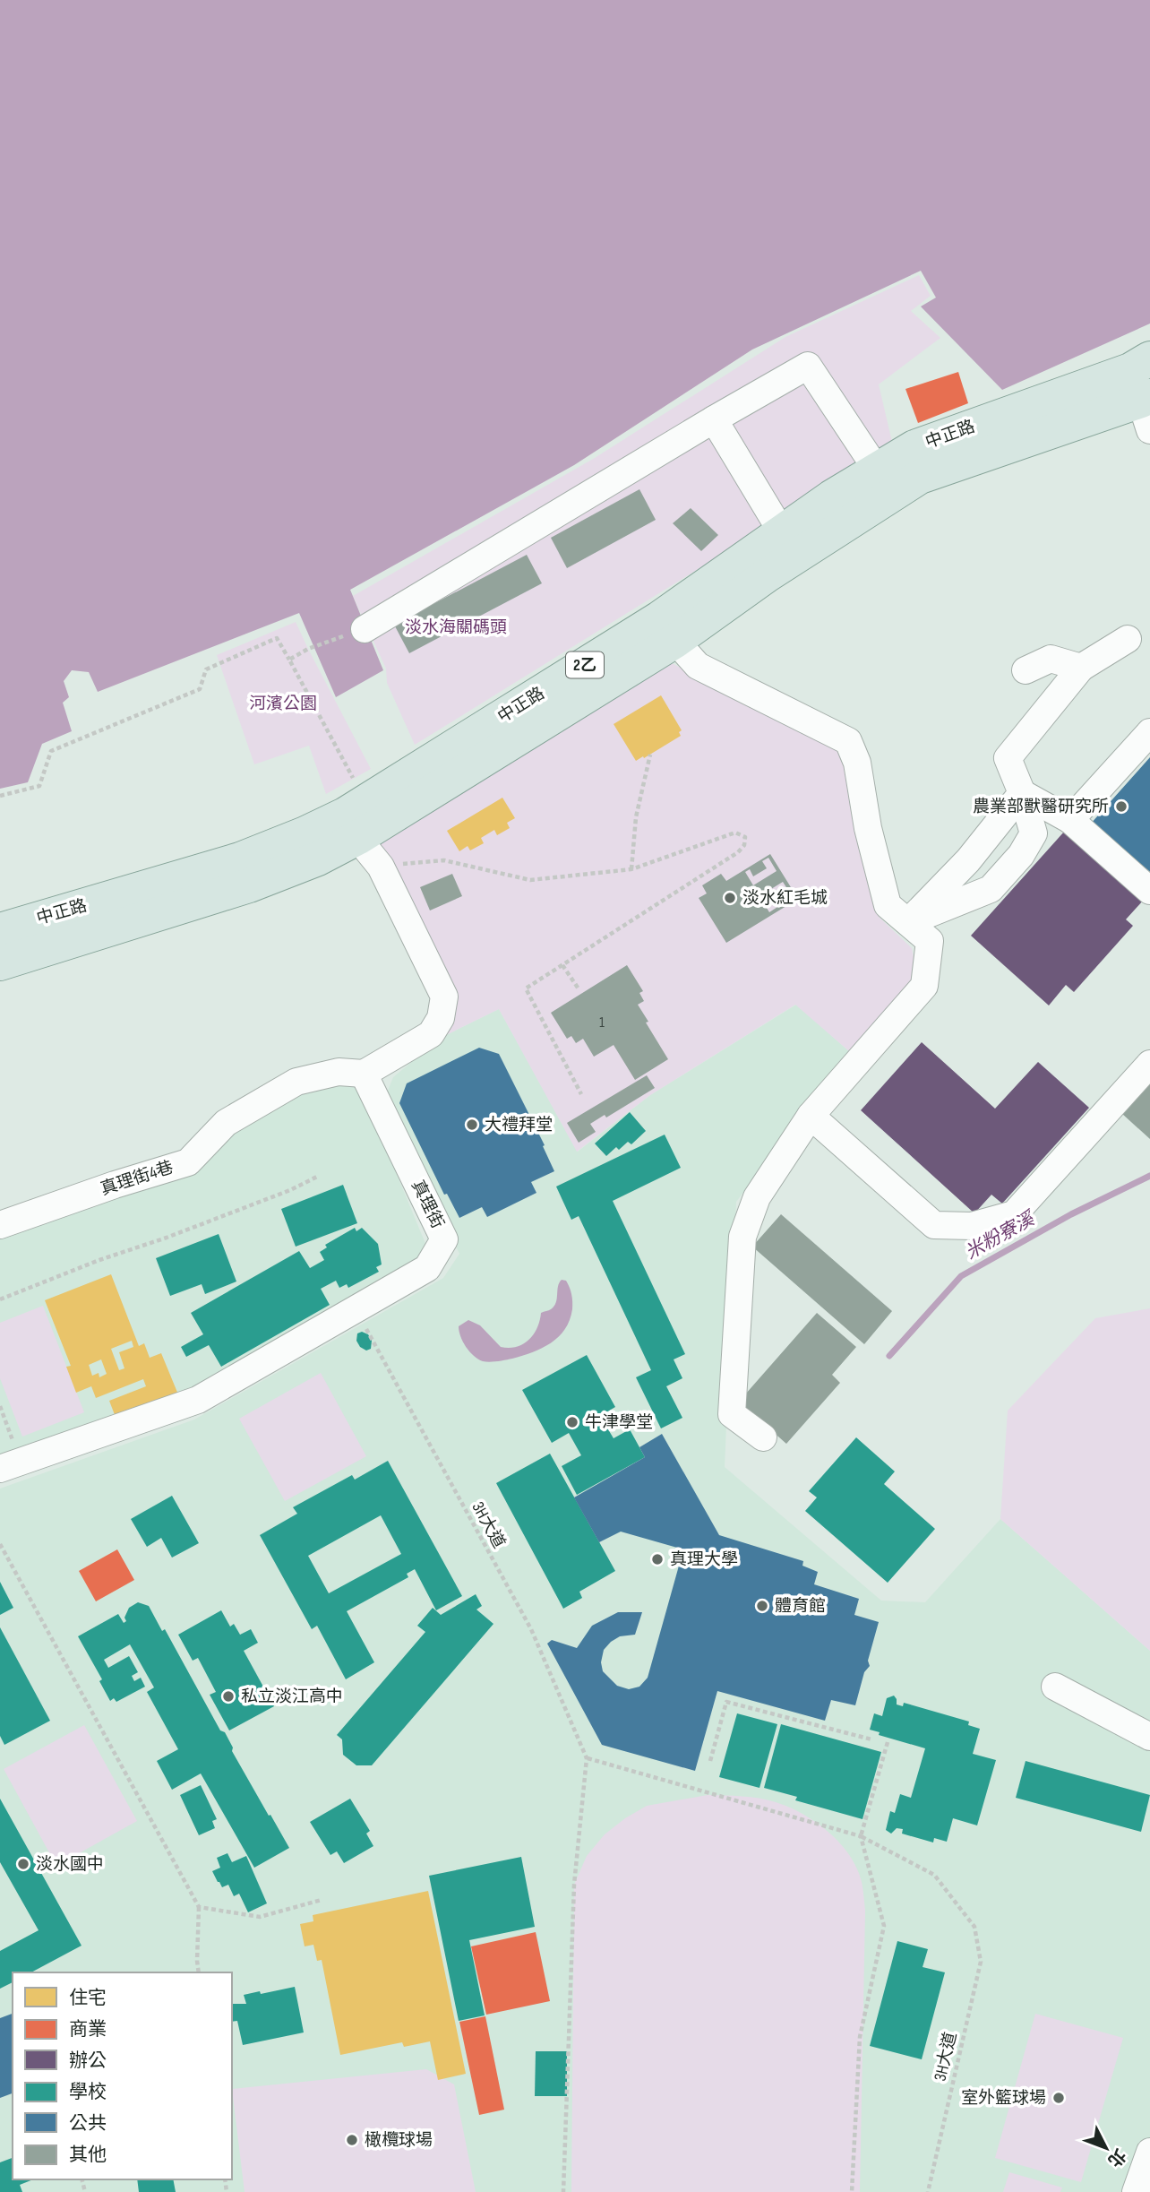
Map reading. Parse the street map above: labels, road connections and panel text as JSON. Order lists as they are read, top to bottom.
{
  "streets": {
    "main road": ["中正路", "2乙"],
    "street": ["真理街4巷", "真理街"],
    "path": ["3H大道"]
  },
  "crossings": [
    ["真理街4巷", "真理街"],
    ["真理街", "3H大道"]
  ],
  "water": ["米粉寮溪"],
  "parks": ["淡水海關碼頭", "河濱公園"],
  "places": [
    "農業部獸醫研究所",
    "淡水紅毛城",
    "大禮拜堂",
    "牛津學堂",
    "真理大學",
    "體育館",
    "私立淡江高中",
    "淡水國中",
    "室外籃球場",
    "橄欖球場"
  ],
  "house_numbers": ["1"],
  "legend": [
    "住宅",
    "商業",
    "辦公",
    "學校",
    "公共",
    "其他"
  ],
  "north": "bottom right"
}
